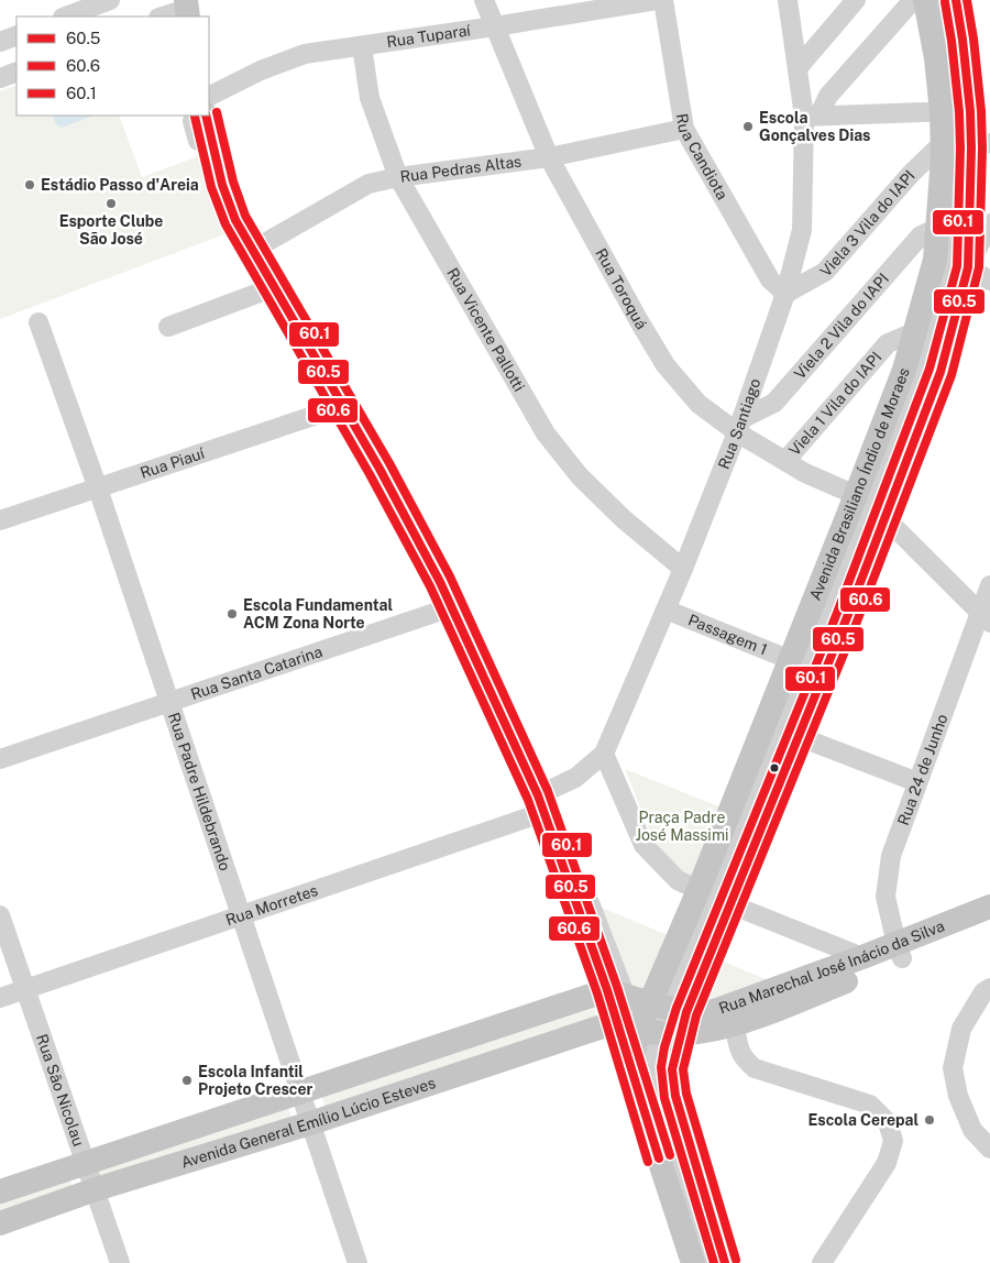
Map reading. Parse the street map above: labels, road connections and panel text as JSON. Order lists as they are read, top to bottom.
{
  "streets": {
    "main road": ["Avenida Brasiliano Índio de Moraes", "Rua Marechal José Inácio da Silva", "Avenida General Emílio Lúcio Esteves"],
    "street": [
      "Rua Tuparaí",
      "Rua Candiota",
      "Rua Pedras Altas",
      "Viela 3 Vila do IAPI",
      "Rua Toroquá",
      "Viela 2 Vila do IAPI",
      "Rua Vicente Pallotti",
      "Viela 1 Vila do IAPI",
      "Rua Santiago",
      "Rua Piauí",
      "Passagem 1",
      "Rua Santa Catarina",
      "Rua 24 de Junho",
      "Rua Padre Hildebrando",
      "Rua Morretes",
      "Rua São Nicolau"
    ]
  },
  "crossings": [
    ["Rua Tuparaí", "Rua Toroquá"],
    ["Rua Tuparaí", "Rua Vicente Pallotti"],
    ["Rua Candiota", "Rua Pedras Altas"],
    ["Rua Candiota", "Viela 3 Vila do IAPI"],
    ["Rua Candiota", "Rua Santiago"],
    ["Rua Pedras Altas", "Rua Toroquá"],
    ["Rua Pedras Altas", "Rua Vicente Pallotti"],
    ["Viela 3 Vila do IAPI", "Rua Santiago"],
    ["Viela 3 Vila do IAPI", "Avenida Brasiliano Índio de Moraes"],
    ["Rua Toroquá", "Viela 2 Vila do IAPI"],
    ["Rua Toroquá", "Viela 1 Vila do IAPI"],
    ["Rua Toroquá", "Rua Santiago"],
    ["Rua Toroquá", "Avenida Brasiliano Índio de Moraes"],
    ["Viela 2 Vila do IAPI", "Rua Santiago"],
    ["Viela 2 Vila do IAPI", "Avenida Brasiliano Índio de Moraes"],
    ["Rua Vicente Pallotti", "Rua Santiago"],
    ["Viela 1 Vila do IAPI", "Avenida Brasiliano Índio de Moraes"],
    ["Rua Santiago", "Passagem 1"],
    ["Rua Santiago", "Rua Morretes"],
    ["Rua Piauí", "Rua Padre Hildebrando"],
    ["Avenida Brasiliano Índio de Moraes", "Passagem 1"],
    ["Avenida Brasiliano Índio de Moraes", "Rua Marechal José Inácio da Silva"],
    ["Avenida Brasiliano Índio de Moraes", "Avenida General Emílio Lúcio Esteves"],
    ["Rua Santa Catarina", "Rua Padre Hildebrando"],
    ["Rua 24 de Junho", "Rua Marechal José Inácio da Silva"],
    ["Rua Padre Hildebrando", "Rua Morretes"],
    ["Rua Padre Hildebrando", "Avenida General Emílio Lúcio Esteves"],
    ["Rua Morretes", "Rua São Nicolau"],
    ["Rua Marechal José Inácio da Silva", "Avenida General Emílio Lúcio Esteves"],
    ["Rua São Nicolau", "Avenida General Emílio Lúcio Esteves"]
  ],
  "parks": ["Praça Padre José Massimi"],
  "places": [
    "Escola Gonçalves Dias",
    "Estádio Passo d'Areia",
    "Esporte Clube São José",
    "Escola Fundamental ACM Zona Norte",
    "Escola Infantil Projeto Crescer",
    "Escola Cerepal"
  ],
  "lines": ["transit line 60.5", "transit line 60.6", "transit line 60.1"],
  "legend": ["60.5", "60.6", "60.1"]
}
